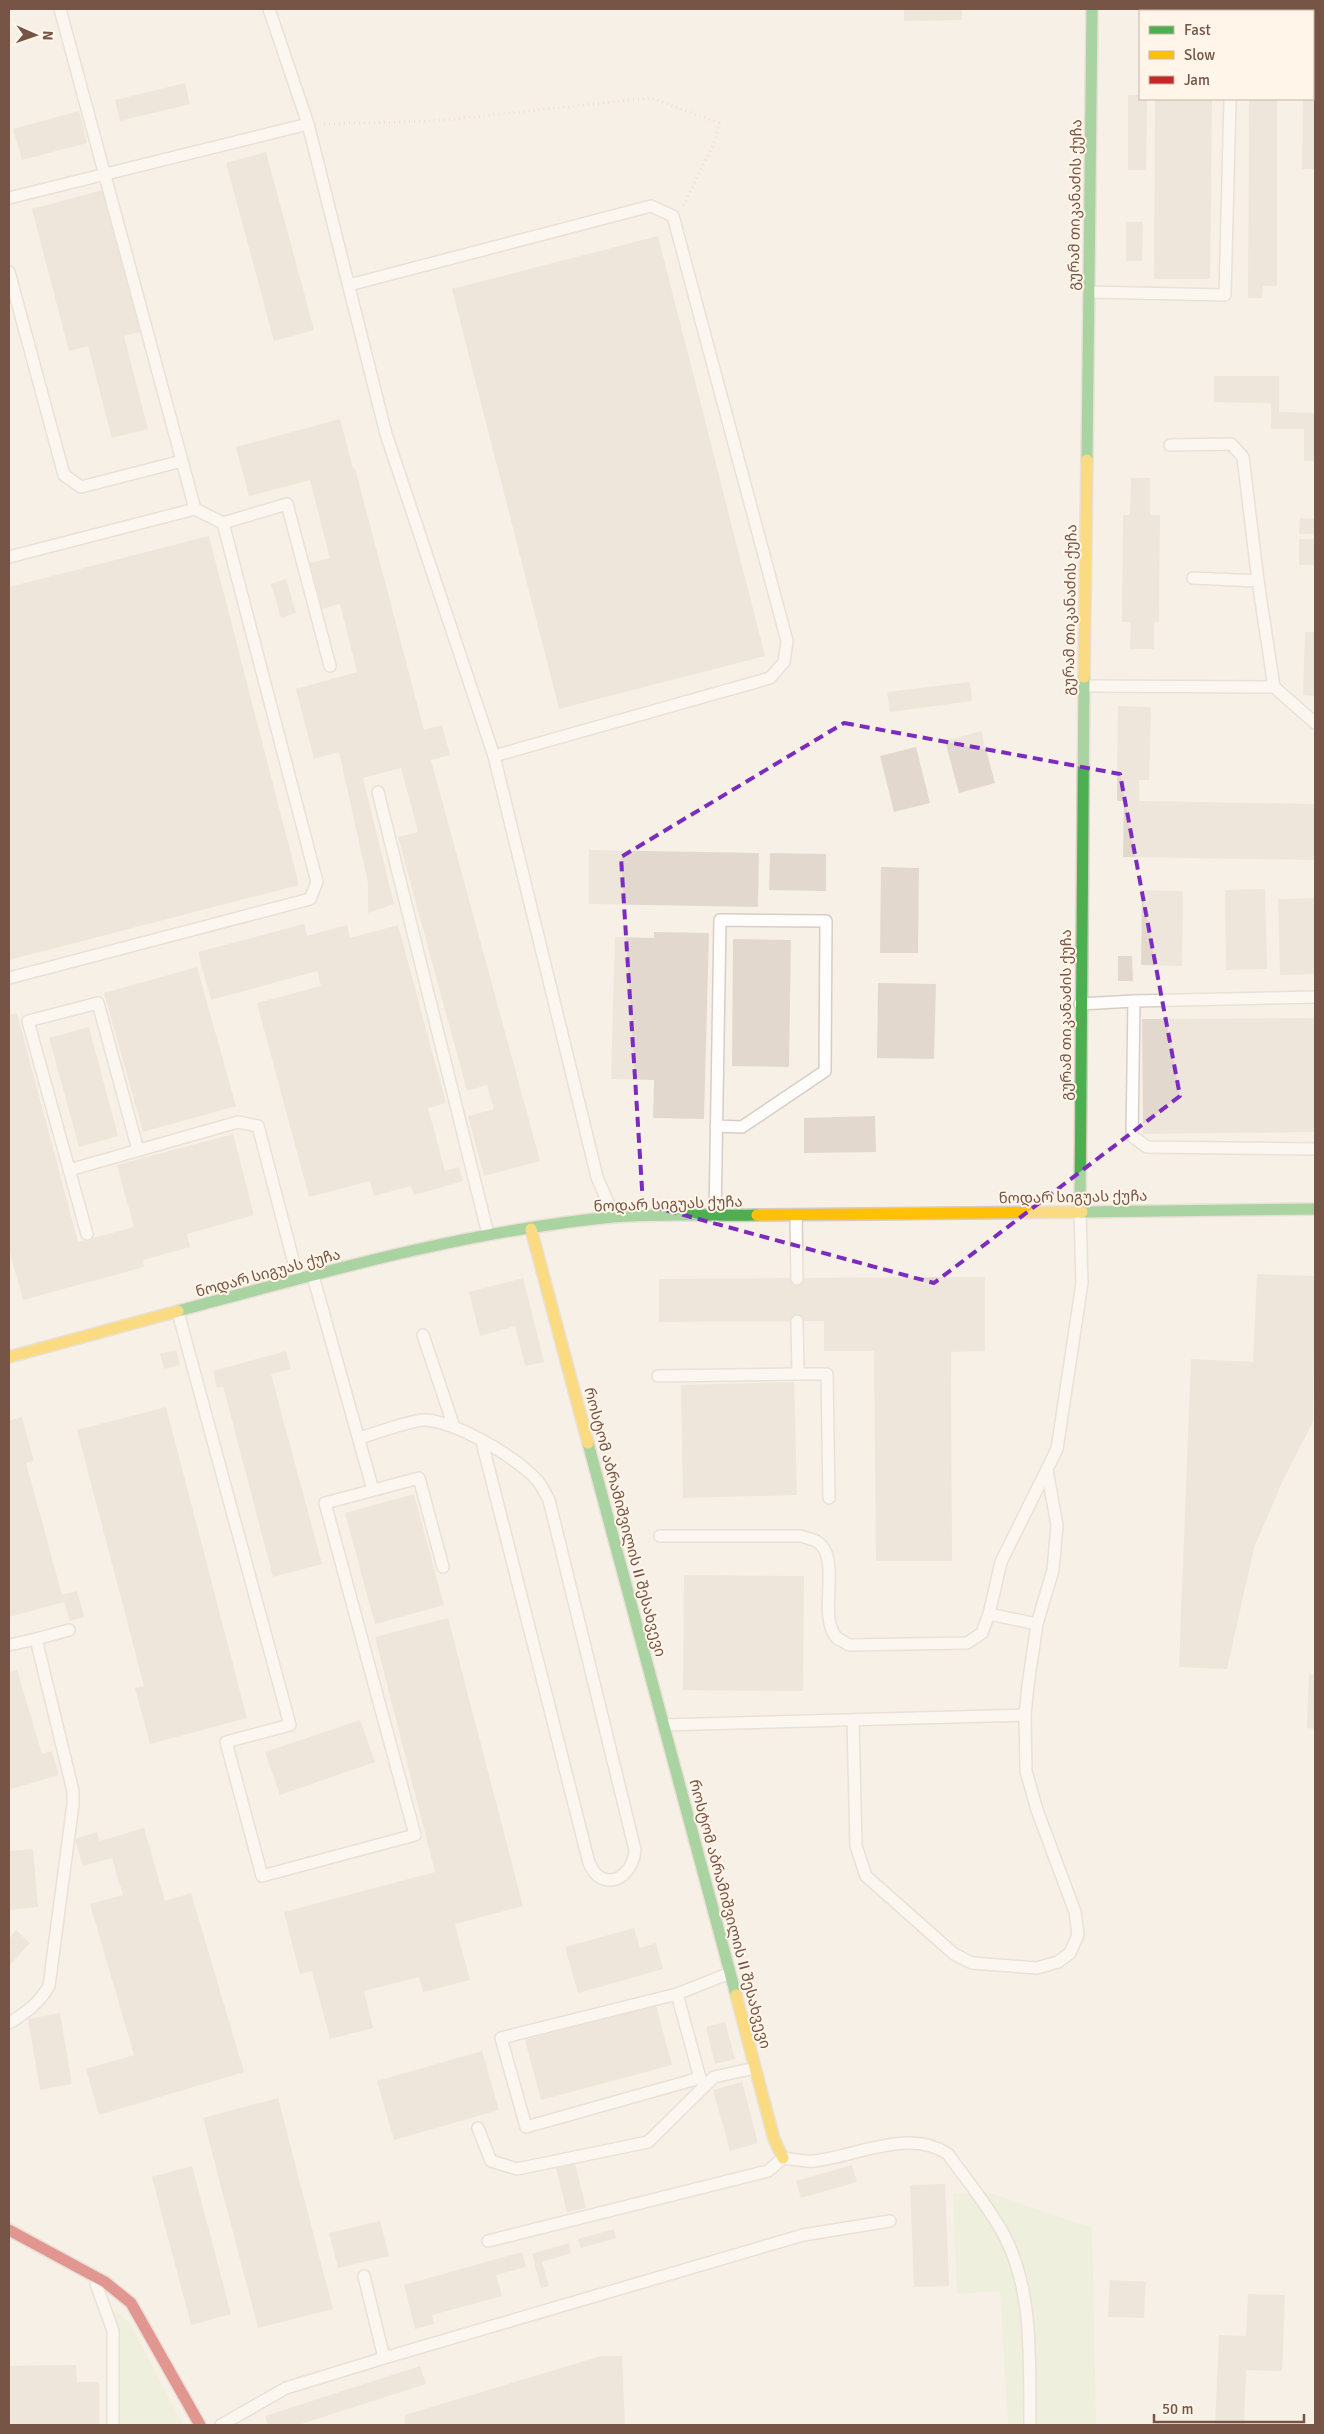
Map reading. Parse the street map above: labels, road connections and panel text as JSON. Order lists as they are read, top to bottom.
{
  "streets": {
    "street": ["გურამ თიკანაძის ქუჩა", "ნოდარ სიგუას ქუჩა", "როსტომ აბრამიშვილის II შესახვევი"]
  },
  "crossings": [
    ["გურამ თიკანაძის ქუჩა", "ნოდარ სიგუას ქუჩა"],
    ["ნოდარ სიგუას ქუჩა", "როსტომ აბრამიშვილის II შესახვევი"]
  ],
  "legend": ["Fast", "Slow", "Jam"],
  "scale_bar": "50 m",
  "north": "right"
}
